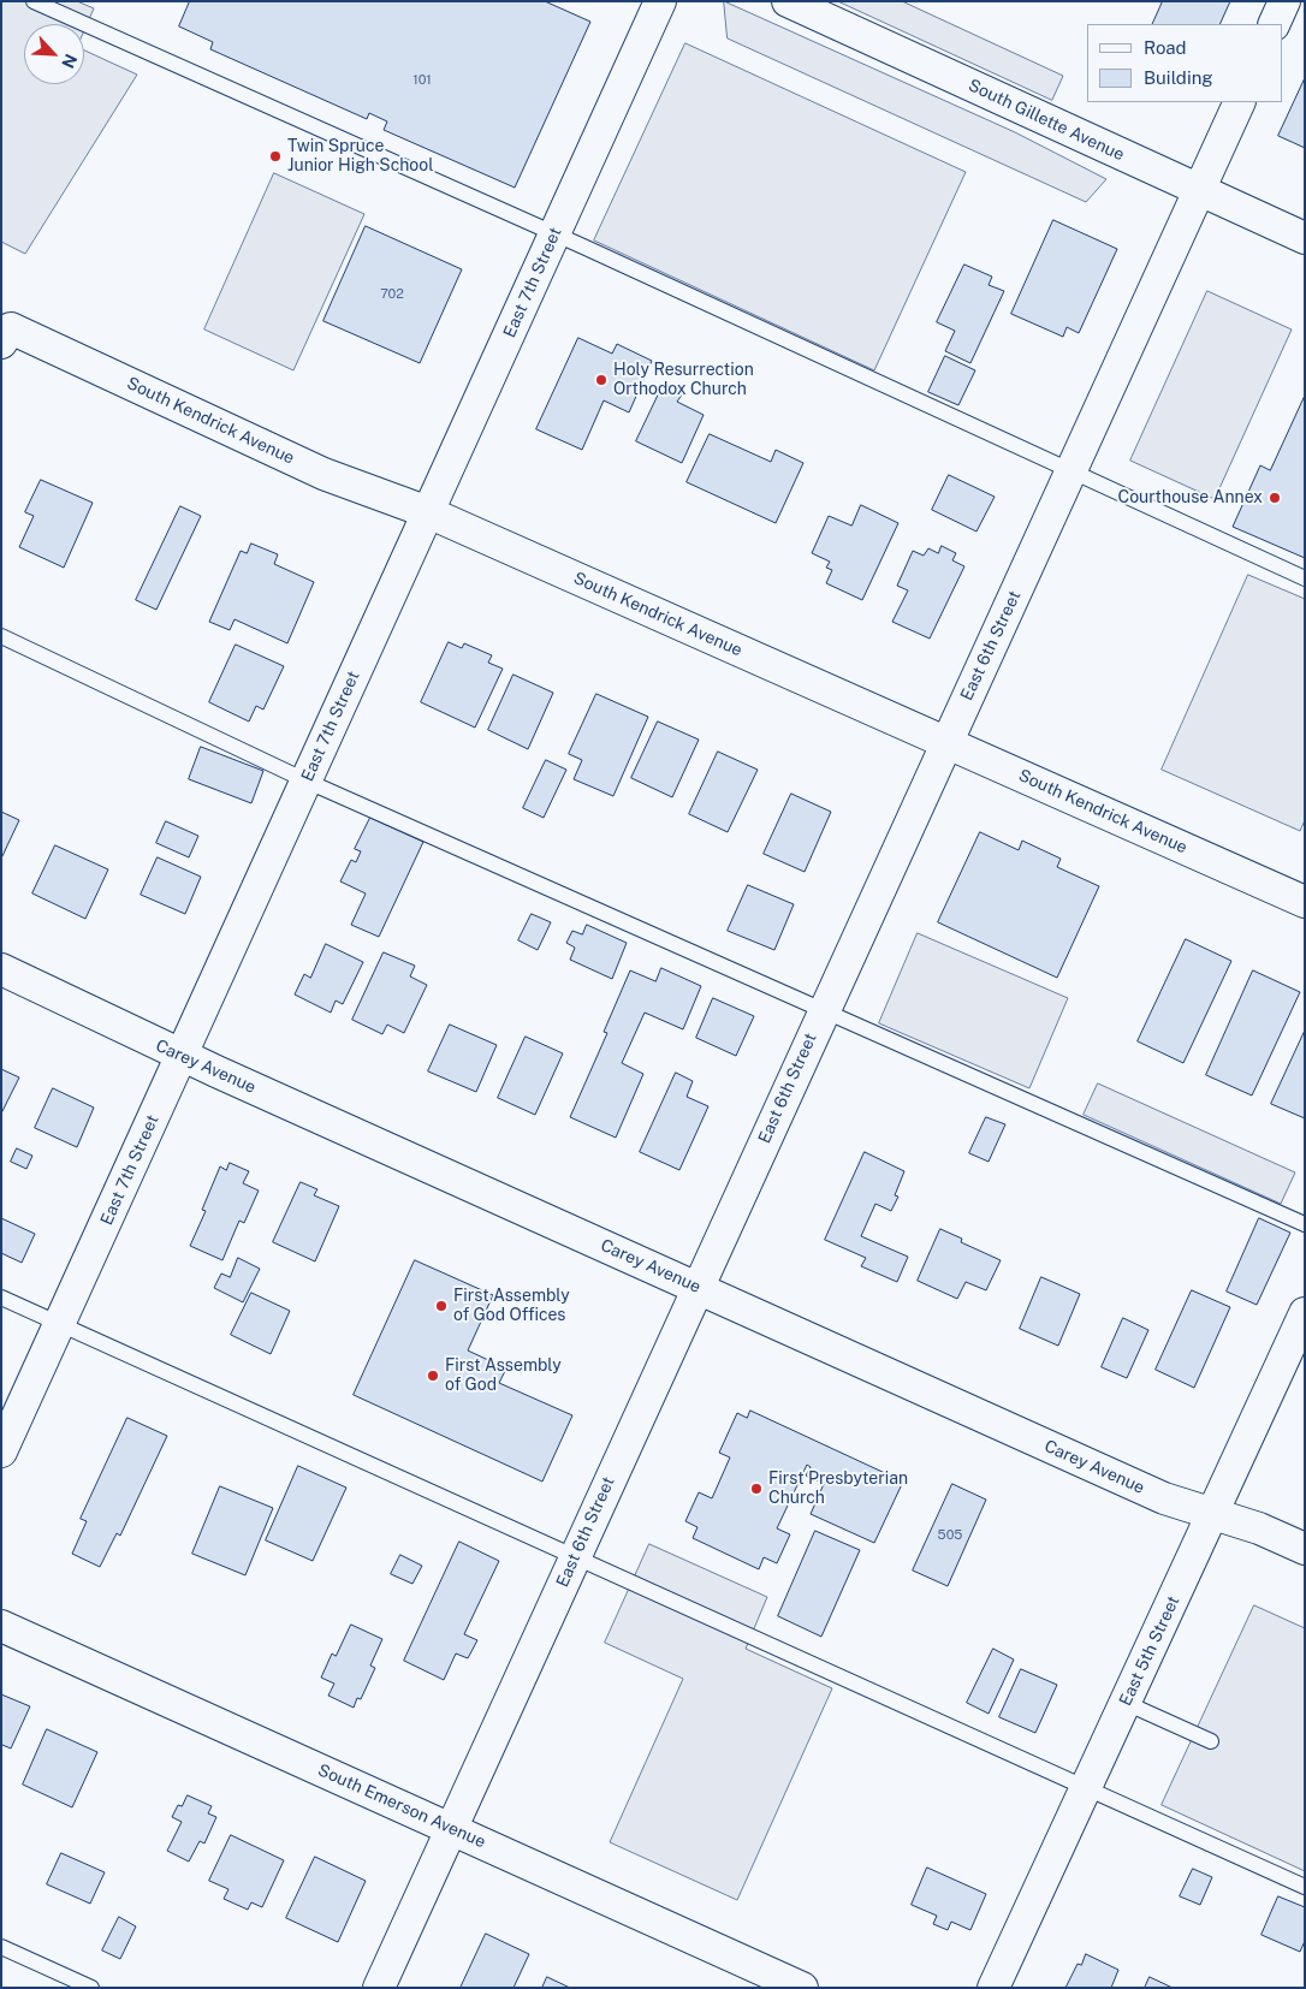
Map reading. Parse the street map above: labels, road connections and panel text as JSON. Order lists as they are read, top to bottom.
{
  "streets": {
    "street": [
      "South Gillette Avenue",
      "East 7th Street",
      "South Kendrick Avenue",
      "East 6th Street",
      "Carey Avenue",
      "East 5th Street",
      "South Emerson Avenue"
    ]
  },
  "crossings": [
    ["South Gillette Avenue", "East 6th Street"],
    ["East 7th Street", "South Kendrick Avenue"],
    ["East 7th Street", "Carey Avenue"],
    ["South Kendrick Avenue", "East 6th Street"],
    ["East 6th Street", "Carey Avenue"],
    ["East 6th Street", "South Emerson Avenue"],
    ["Carey Avenue", "East 5th Street"]
  ],
  "places": [
    "Twin Spruce Junior High School",
    "Holy Resurrection Orthodox Church",
    "Courthouse Annex",
    "First Assembly of God Offices",
    "First Assembly of God",
    "First Presbyterian Church"
  ],
  "house_numbers": ["101", "702", "505"],
  "legend": ["Road", "Building"],
  "north": "bottom right"
}
